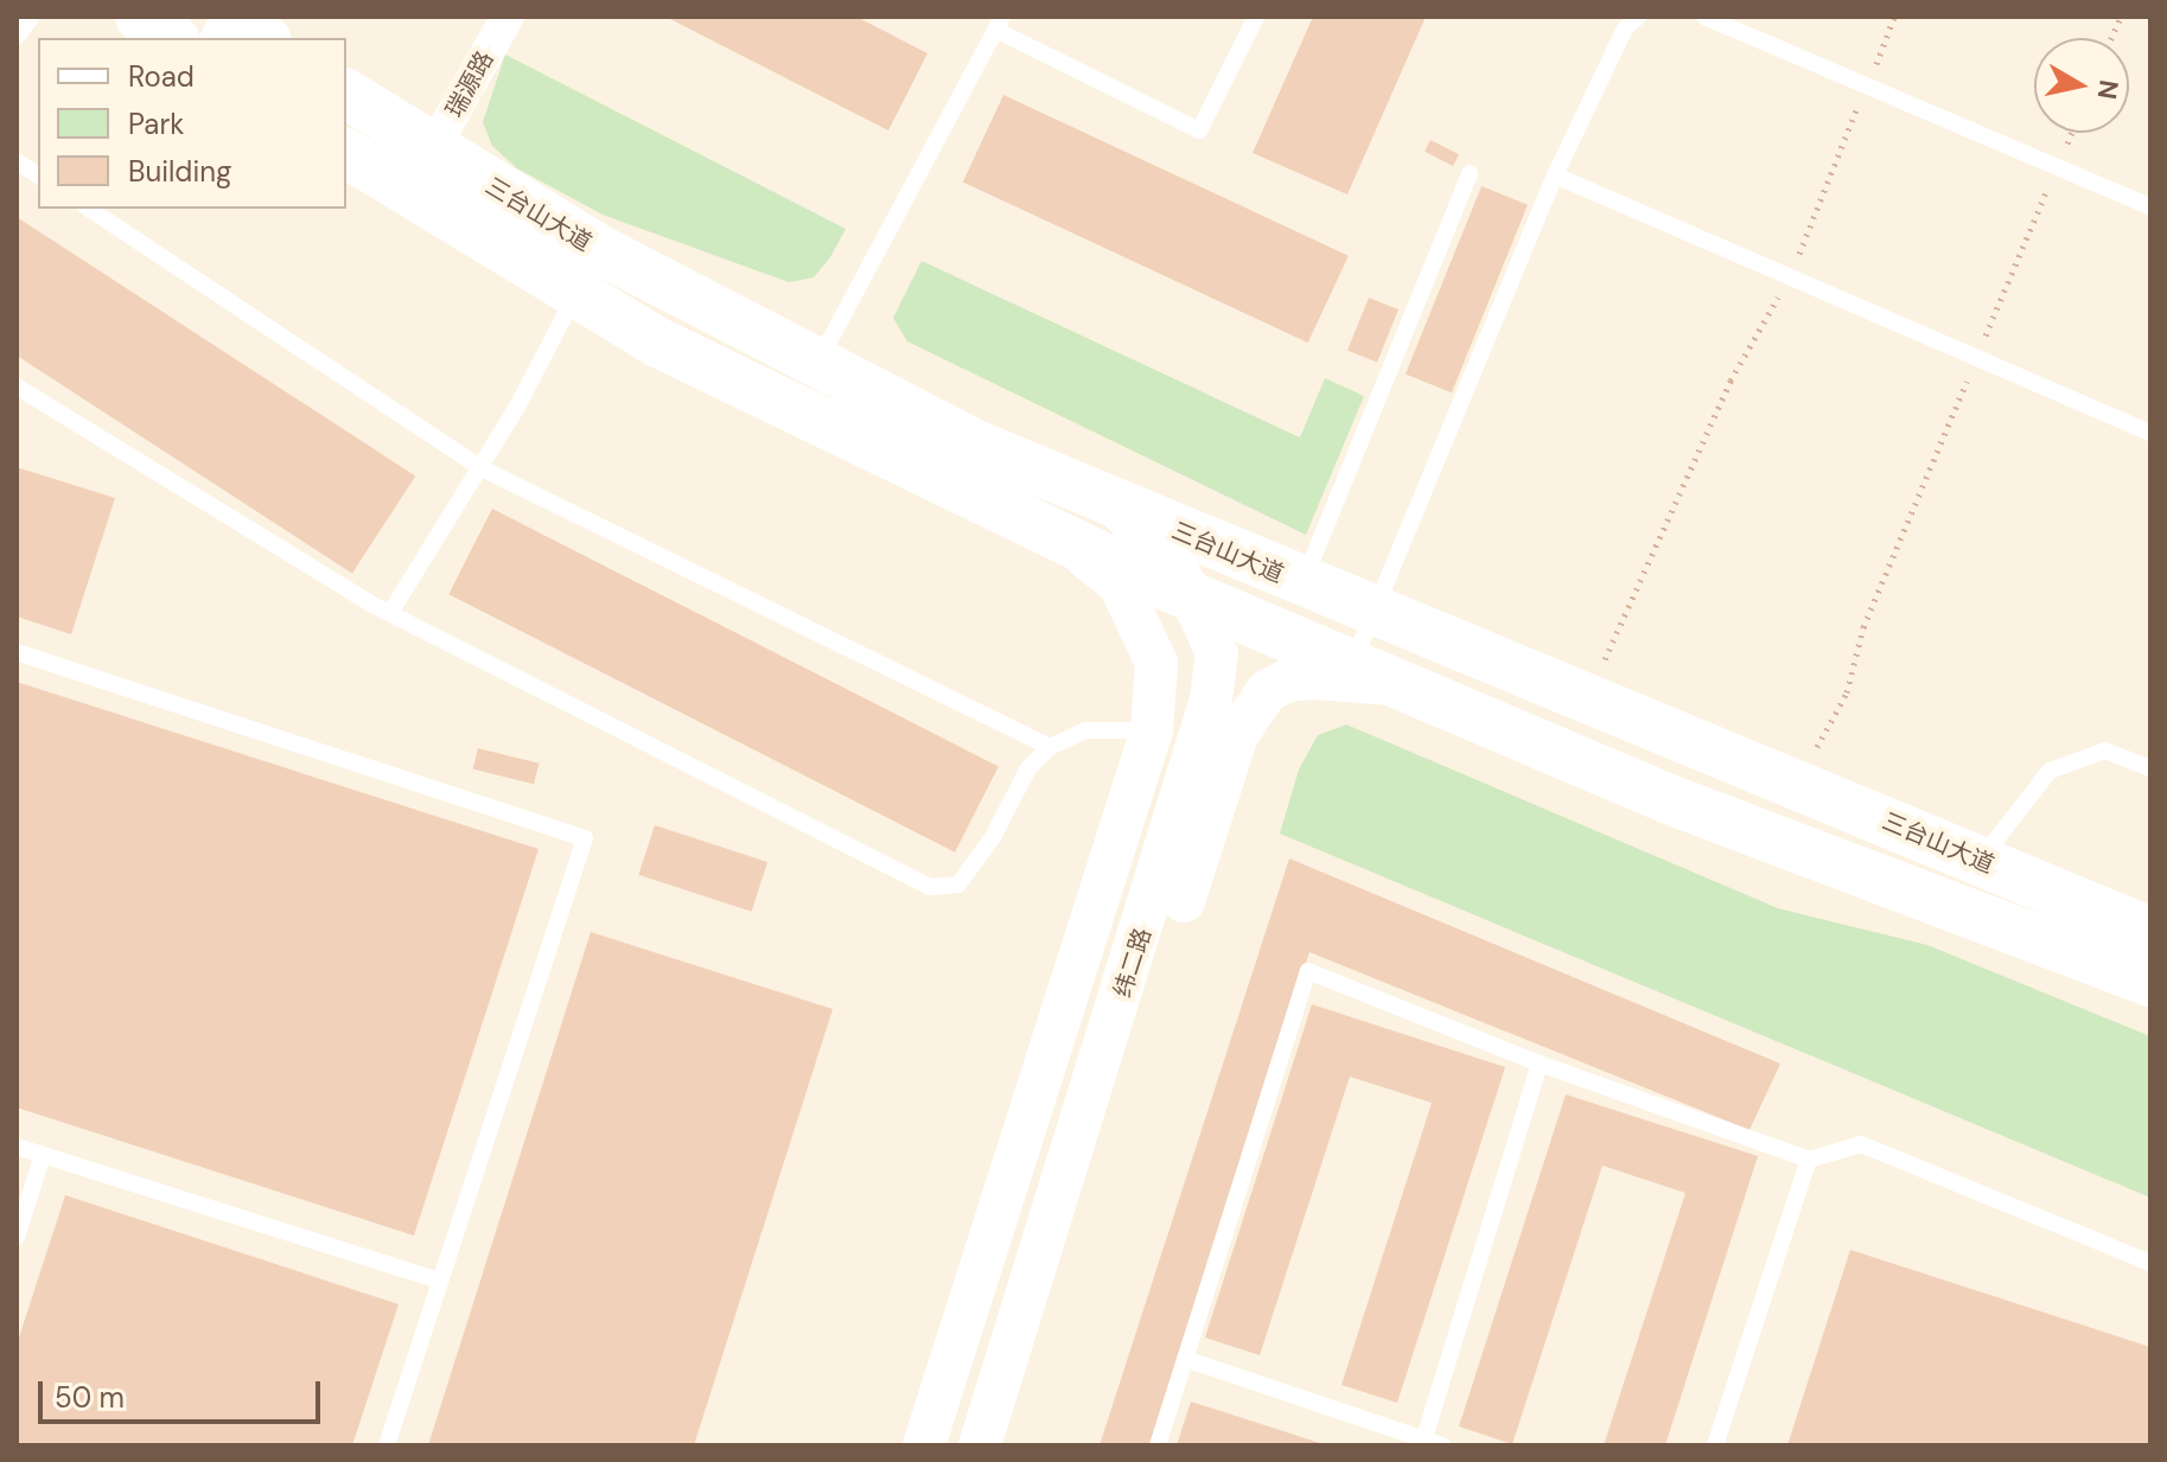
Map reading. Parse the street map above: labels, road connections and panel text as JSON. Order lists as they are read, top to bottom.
{
  "streets": {
    "main road": ["三台山大道"],
    "street": ["瑞源路", "纬二路"]
  },
  "crossings": [
    ["瑞源路", "三台山大道"],
    ["三台山大道", "纬二路"]
  ],
  "legend": ["Road", "Park", "Building"],
  "scale_bar": "50 m",
  "north": "right"
}
